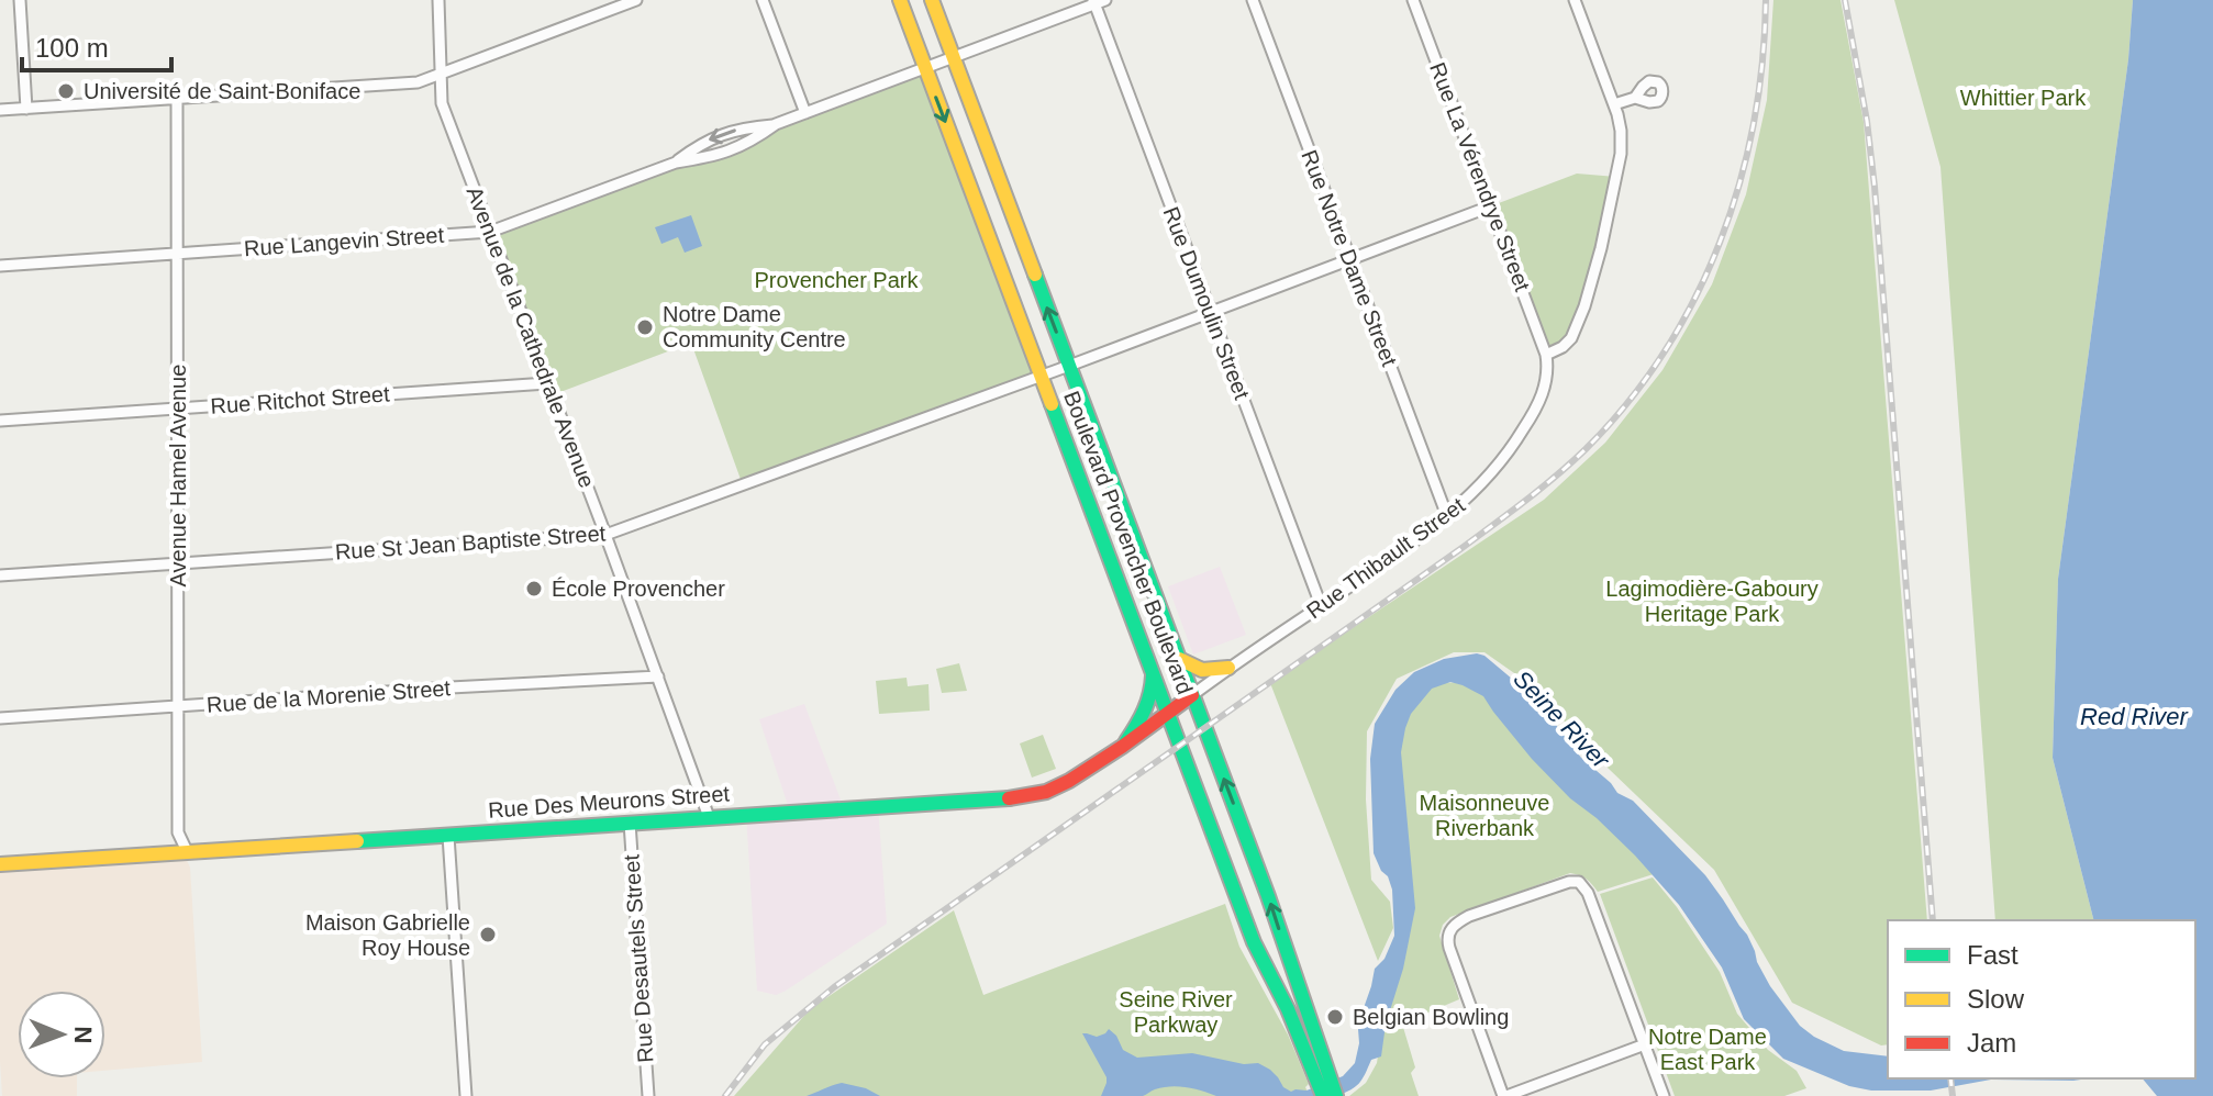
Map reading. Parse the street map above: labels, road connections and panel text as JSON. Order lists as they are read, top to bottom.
{
  "streets": {
    "main road": ["Boulevard Provencher Boulevard", "Rue Des Meurons Street"],
    "street": [
      "Rue La Vérendrye Street",
      "Rue Langevin Street",
      "Rue Notre Dame Street",
      "Rue Dumoulin Street",
      "Avenue de la Cathedrale Avenue",
      "Rue Ritchot Street",
      "Avenue Hamel Avenue",
      "Rue St Jean Baptiste Street",
      "Rue Thibault Street",
      "Rue de la Morenie Street",
      "Rue Desautels Street"
    ]
  },
  "crossings": [
    ["Rue La Vérendrye Street", "Rue St Jean Baptiste Street"],
    ["Rue La Vérendrye Street", "Rue Thibault Street"],
    ["Rue Langevin Street", "Rue Dumoulin Street"],
    ["Rue Langevin Street", "Avenue de la Cathedrale Avenue"],
    ["Rue Langevin Street", "Avenue Hamel Avenue"],
    ["Rue Langevin Street", "Boulevard Provencher Boulevard"],
    ["Rue Notre Dame Street", "Rue St Jean Baptiste Street"],
    ["Rue Notre Dame Street", "Rue Thibault Street"],
    ["Rue Dumoulin Street", "Rue St Jean Baptiste Street"],
    ["Rue Dumoulin Street", "Rue Thibault Street"],
    ["Avenue de la Cathedrale Avenue", "Rue Ritchot Street"],
    ["Avenue de la Cathedrale Avenue", "Rue St Jean Baptiste Street"],
    ["Avenue de la Cathedrale Avenue", "Rue de la Morenie Street"],
    ["Avenue de la Cathedrale Avenue", "Rue Des Meurons Street"],
    ["Rue Ritchot Street", "Avenue Hamel Avenue"],
    ["Avenue Hamel Avenue", "Rue St Jean Baptiste Street"],
    ["Avenue Hamel Avenue", "Rue de la Morenie Street"],
    ["Avenue Hamel Avenue", "Rue Des Meurons Street"],
    ["Rue St Jean Baptiste Street", "Boulevard Provencher Boulevard"],
    ["Boulevard Provencher Boulevard", "Rue Thibault Street"],
    ["Boulevard Provencher Boulevard", "Rue Des Meurons Street"],
    ["Rue Thibault Street", "Rue Des Meurons Street"],
    ["Rue Des Meurons Street", "Rue Desautels Street"]
  ],
  "water": ["Red River", "Seine River"],
  "parks": [
    "Whittier Park",
    "Provencher Park",
    "Lagimodière-Gaboury Heritage Park",
    "Maisonneuve Riverbank",
    "Seine River Parkway",
    "Notre Dame East Park"
  ],
  "places": [
    "Université de Saint-Boniface",
    "Notre Dame Community Centre",
    "École Provencher",
    "Maison Gabrielle Roy House",
    "Belgian Bowling"
  ],
  "legend": ["Fast", "Slow", "Jam"],
  "scale_bar": "100 m",
  "north": "right"
}
